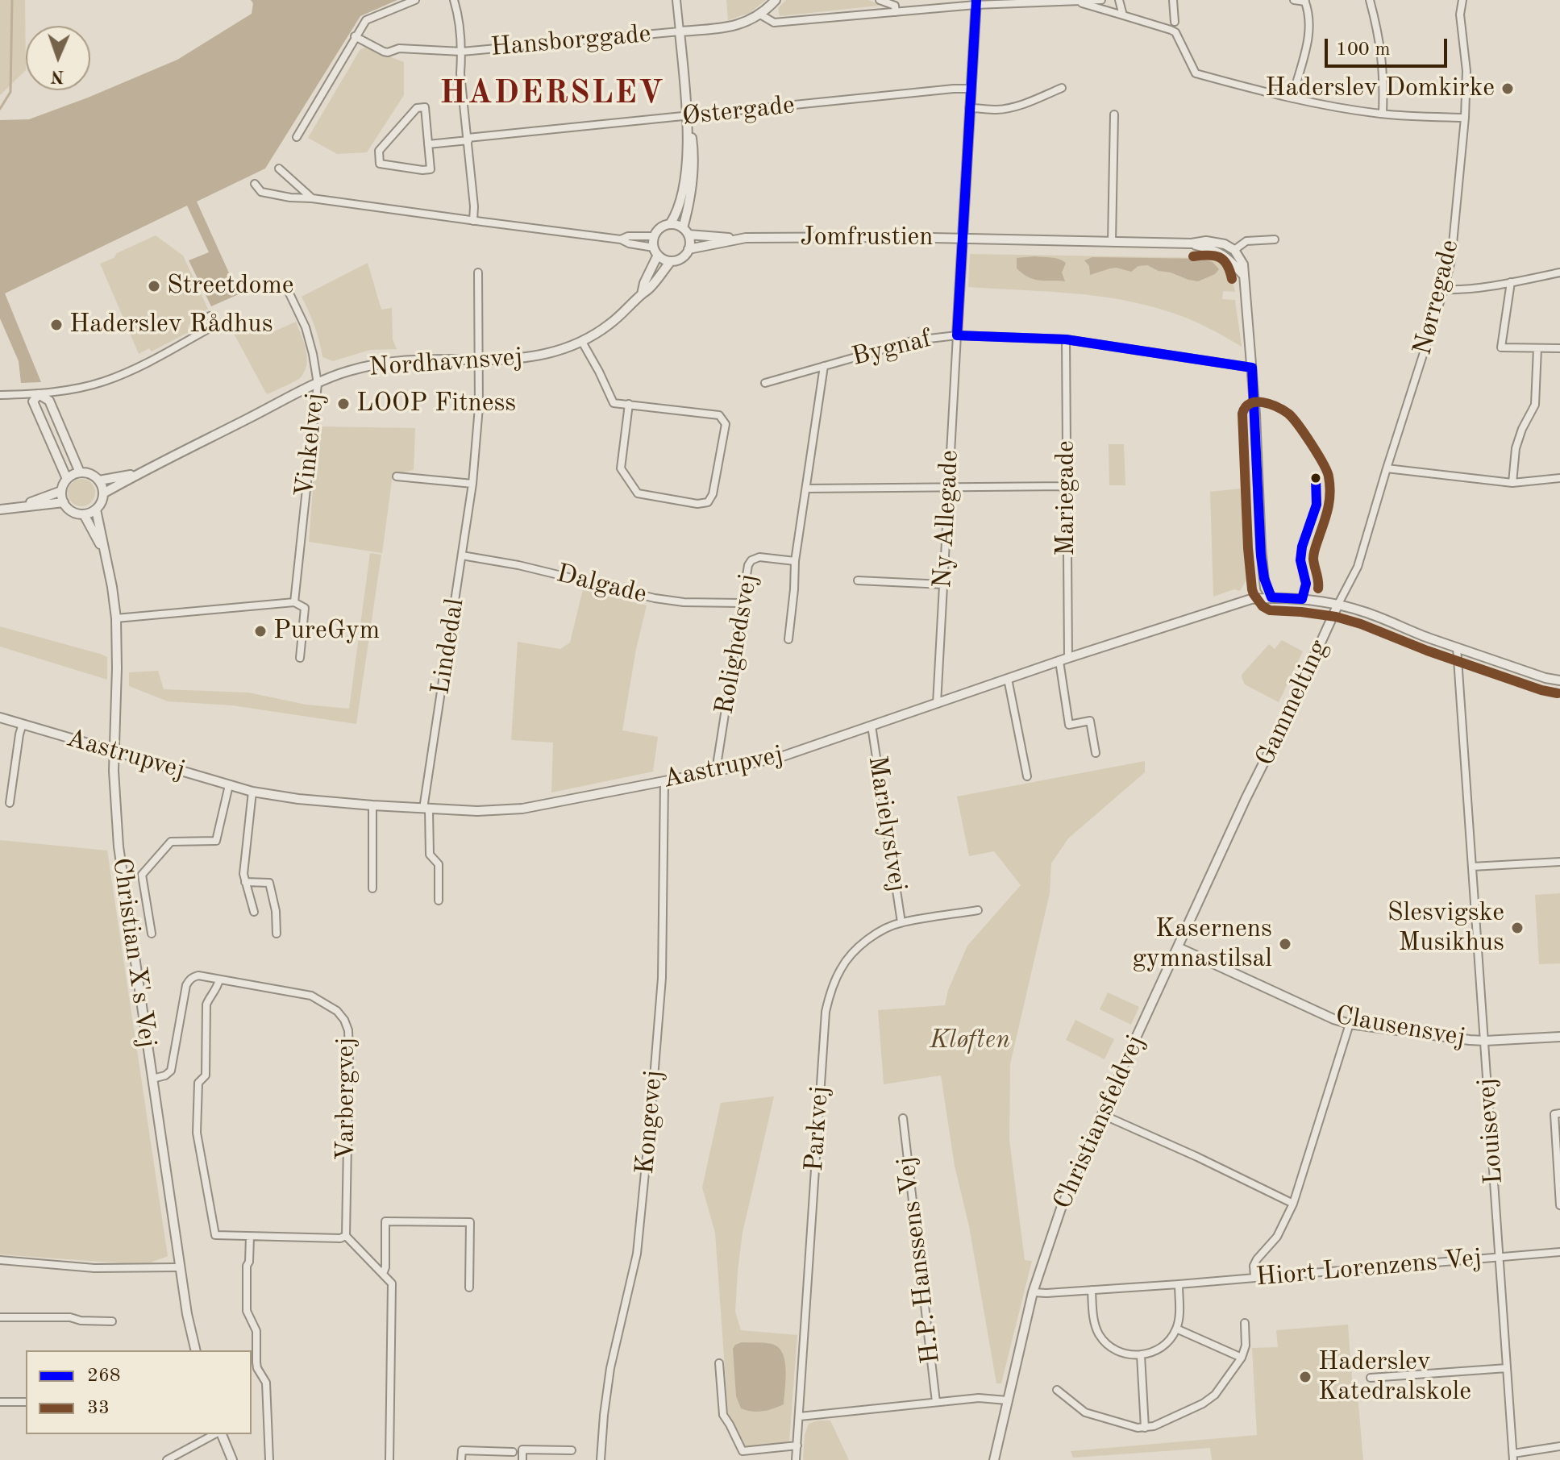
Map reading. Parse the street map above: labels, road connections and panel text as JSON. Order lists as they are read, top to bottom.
{
  "streets": {
    "street": [
      "Hansborggade",
      "Østergade",
      "Jomfrustien",
      "Nørregade",
      "Bygnaf",
      "Nordhavnsvej",
      "Vinkelvej",
      "Mariegade",
      "Ny Allegade",
      "Dalgade",
      "Rolighedsvej",
      "Lindedal",
      "Gammelting",
      "Aastrupvej",
      "Marielystvej",
      "Christian X's Vej",
      "Clausensvej",
      "Varbergvej",
      "Kongevej",
      "Christiansfeldvej",
      "Parkvej",
      "Louisevej",
      "H.P. Hanssens Vej",
      "Hiort Lorenzens Vej"
    ]
  },
  "crossings": [
    ["Jomfrustien", "Nordhavnsvej"],
    ["Nørregade", "Gammelting"],
    ["Bygnaf", "Mariegade"],
    ["Bygnaf", "Ny Allegade"],
    ["Bygnaf", "Rolighedsvej"],
    ["Nordhavnsvej", "Vinkelvej"],
    ["Nordhavnsvej", "Lindedal"],
    ["Nordhavnsvej", "Christian X's Vej"],
    ["Mariegade", "Aastrupvej"],
    ["Ny Allegade", "Aastrupvej"],
    ["Dalgade", "Rolighedsvej"],
    ["Dalgade", "Lindedal"],
    ["Rolighedsvej", "Aastrupvej"],
    ["Lindedal", "Aastrupvej"],
    ["Gammelting", "Aastrupvej"],
    ["Gammelting", "Christiansfeldvej"],
    ["Aastrupvej", "Marielystvej"],
    ["Aastrupvej", "Christian X's Vej"],
    ["Aastrupvej", "Kongevej"],
    ["Aastrupvej", "Louisevej"],
    ["Marielystvej", "Parkvej"],
    ["Christian X's Vej", "Varbergvej"],
    ["Clausensvej", "Christiansfeldvej"],
    ["Clausensvej", "Louisevej"],
    ["Christiansfeldvej", "Hiort Lorenzens Vej"],
    ["Louisevej", "Hiort Lorenzens Vej"]
  ],
  "districts": ["HADERSLEV"],
  "parks": ["Kløften"],
  "places": [
    "Haderslev Domkirke",
    "Streetdome",
    "Haderslev Rådhus",
    "LOOP Fitness",
    "PureGym",
    "Slesvigske Musikhus",
    "Kasernens gymnastilsal",
    "Haderslev Katedralskole"
  ],
  "lines": ["transit line 268", "transit line 33"],
  "legend": ["268", "33"],
  "scale_bar": "100 m",
  "north": "bottom"
}
